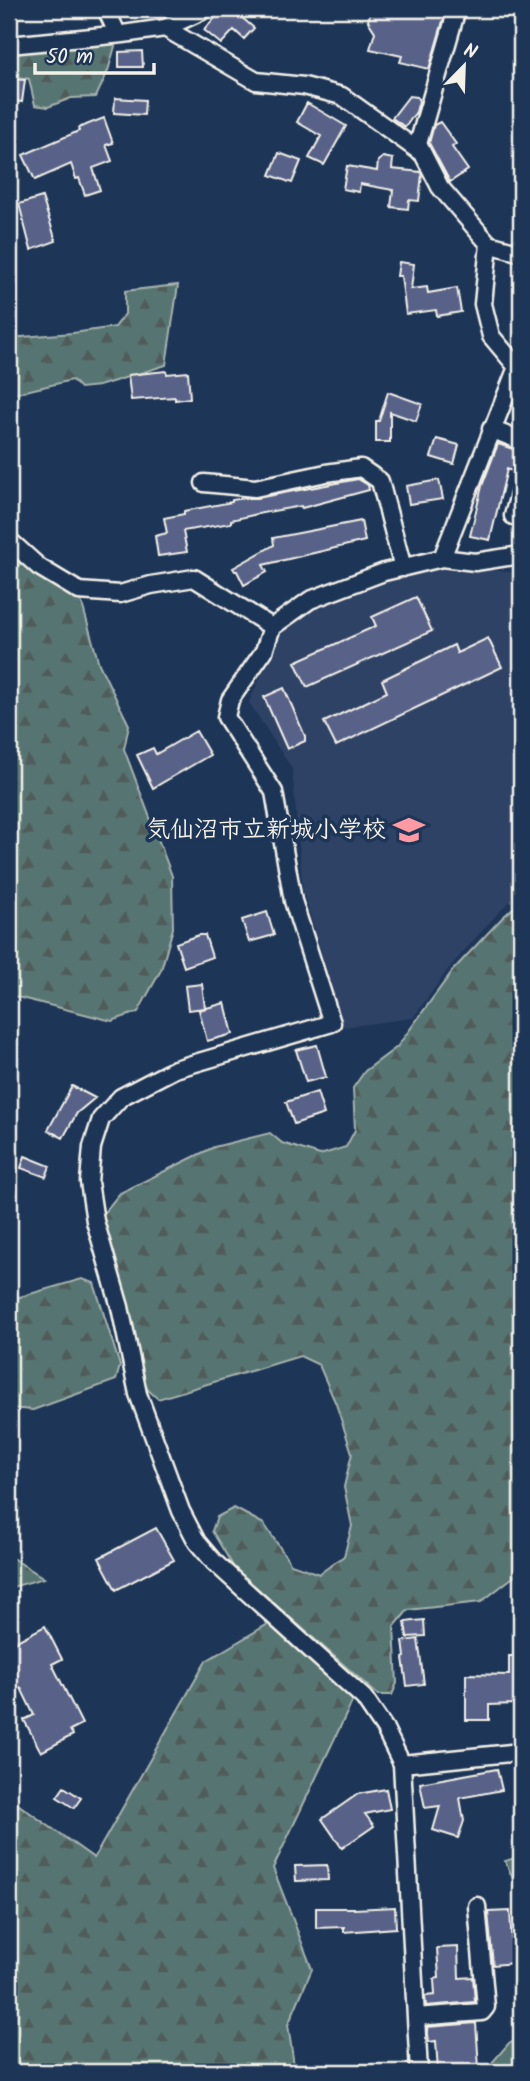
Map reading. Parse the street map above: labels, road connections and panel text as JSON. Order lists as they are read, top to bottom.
{
  "places": {
    "school or university": ["気仙沼市立新城小学校"]
  },
  "scale_bar": "50 m",
  "north": "top right"
}
